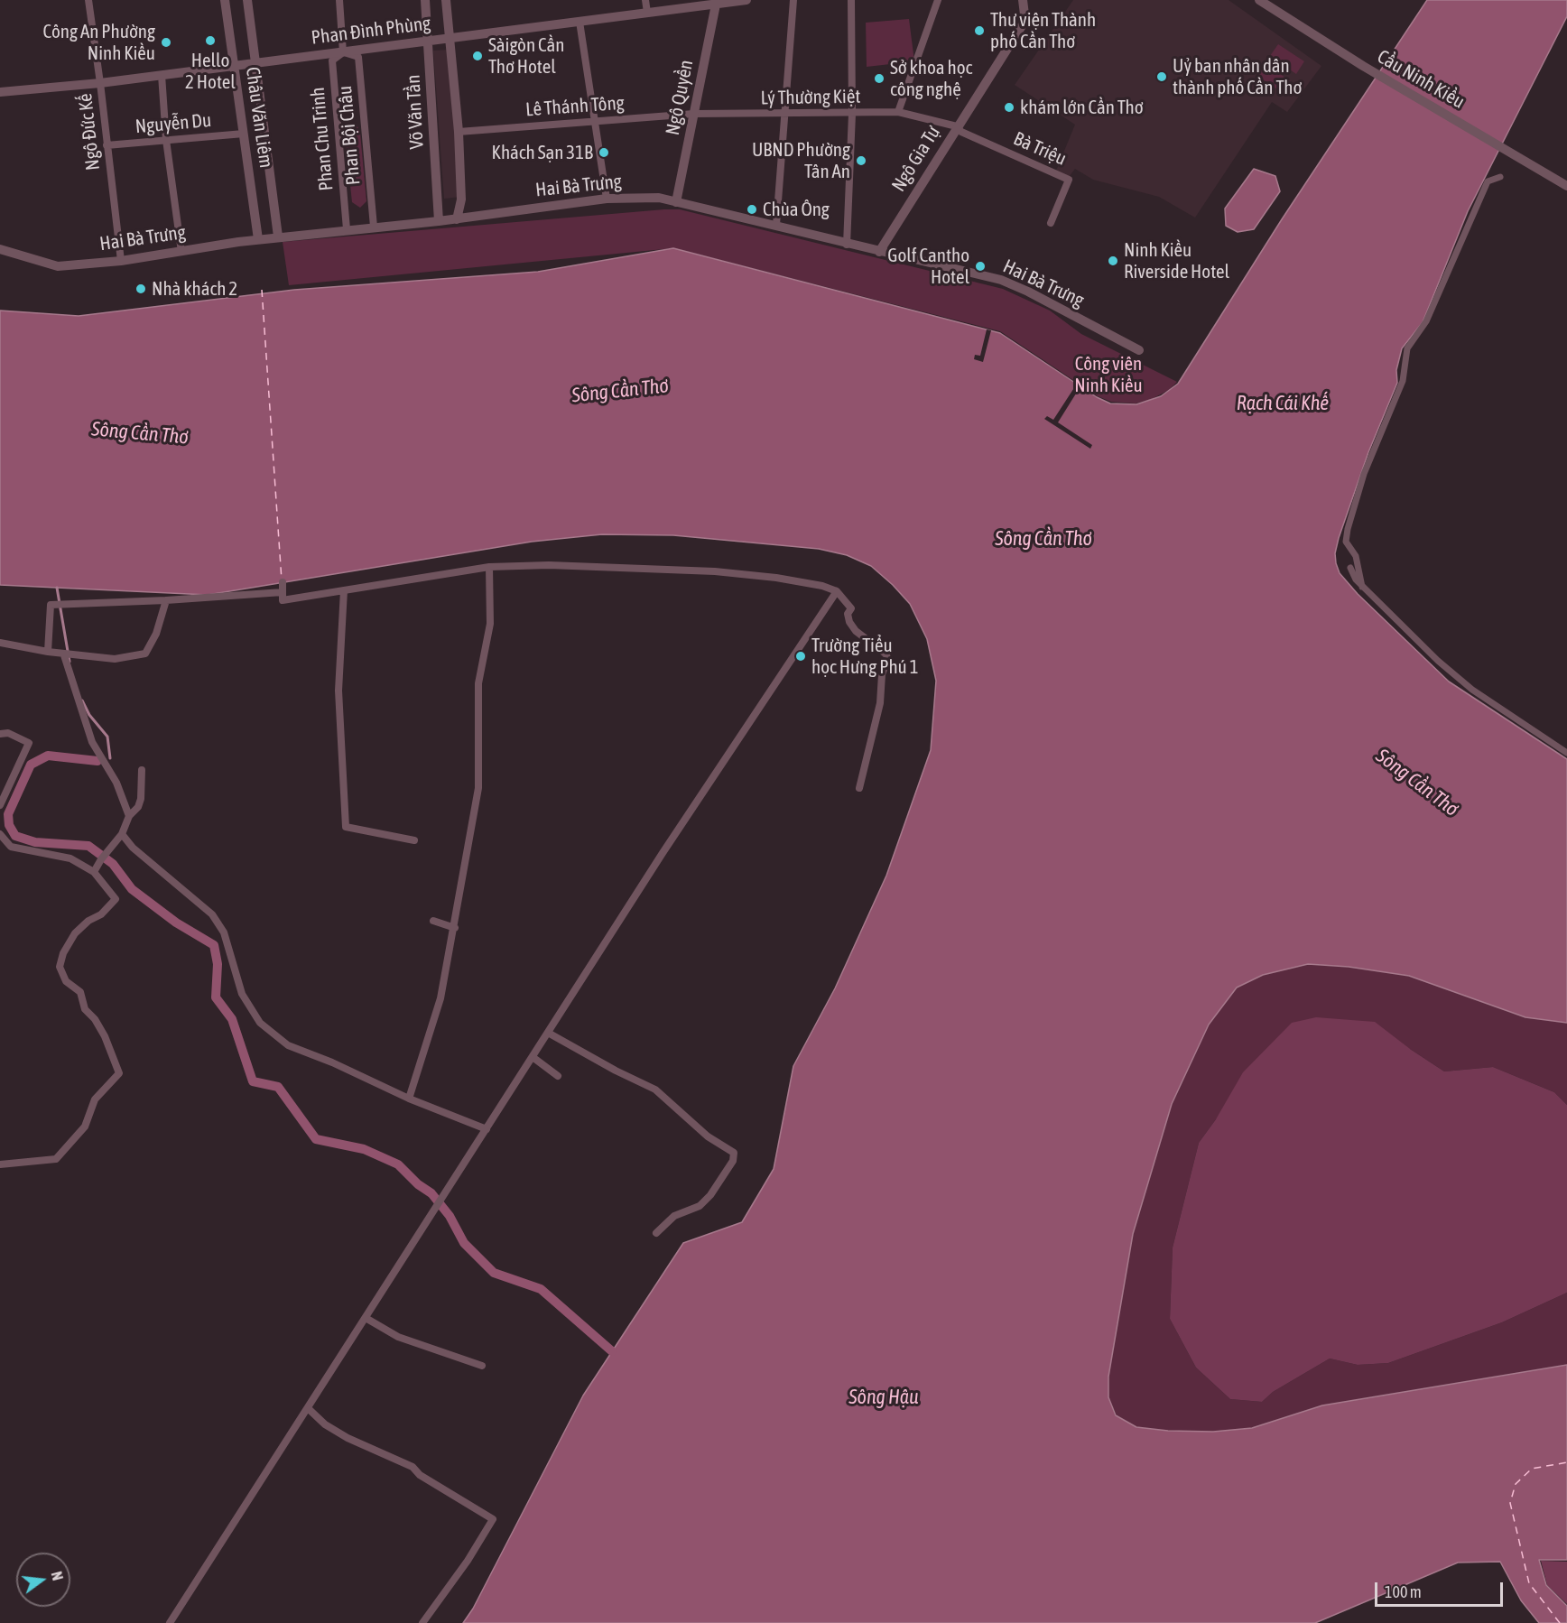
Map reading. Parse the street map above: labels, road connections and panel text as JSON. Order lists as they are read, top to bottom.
{
  "streets": {
    "street": [
      "Phan Đình Phùng",
      "Cầu Ninh Kiều",
      "Ngô Quyền",
      "Lý Thường Kiệt",
      "Lê Thánh Tông",
      "Võ Văn Tần",
      "Châu Văn Liêm",
      "Nguyễn Du",
      "Ngô Đức Kế",
      "Phan Bội Châu",
      "Phan Chu Trinh",
      "Bà Triệu",
      "Ngô Gia Tự",
      "Hai Bà Trưng"
    ]
  },
  "crossings": [
    ["Phan Đình Phùng", "Ngô Quyền"],
    ["Phan Đình Phùng", "Võ Văn Tần"],
    ["Phan Đình Phùng", "Châu Văn Liêm"],
    ["Phan Đình Phùng", "Ngô Đức Kế"],
    ["Phan Đình Phùng", "Phan Bội Châu"],
    ["Phan Đình Phùng", "Phan Chu Trinh"],
    ["Ngô Quyền", "Lý Thường Kiệt"],
    ["Ngô Quyền", "Lê Thánh Tông"],
    ["Ngô Quyền", "Hai Bà Trưng"],
    ["Lý Thường Kiệt", "Lê Thánh Tông"],
    ["Lý Thường Kiệt", "Bà Triệu"],
    ["Lý Thường Kiệt", "Ngô Gia Tự"],
    ["Võ Văn Tần", "Hai Bà Trưng"],
    ["Châu Văn Liêm", "Nguyễn Du"],
    ["Châu Văn Liêm", "Hai Bà Trưng"],
    ["Nguyễn Du", "Ngô Đức Kế"],
    ["Ngô Đức Kế", "Hai Bà Trưng"],
    ["Phan Bội Châu", "Phan Chu Trinh"],
    ["Phan Bội Châu", "Hai Bà Trưng"],
    ["Phan Chu Trinh", "Hai Bà Trưng"],
    ["Bà Triệu", "Ngô Gia Tự"],
    ["Ngô Gia Tự", "Hai Bà Trưng"]
  ],
  "water": ["Sông Cần Thơ", "Rạch Cái Khế", "Sông Hậu"],
  "parks": ["Công viên Ninh Kiều"],
  "places": [
    "Thư viện Thành phố Cần Thơ",
    "Hello 2 Hotel",
    "Công An Phường Ninh Kiều",
    "Sàigòn Cần Thơ Hotel",
    "Uỷ ban nhân dân thành phố Cần Thơ",
    "Sở khoa học công nghệ",
    "khám lớn Cần Thơ",
    "Khách Sạn 31B",
    "UBND Phường Tân An",
    "Chùa Ông",
    "Ninh Kiều Riverside Hotel",
    "Golf Cantho Hotel",
    "Nhà khách 2",
    "Trường Tiểu học Hưng Phú 1"
  ],
  "scale_bar": "100 m",
  "north": "right"
}
